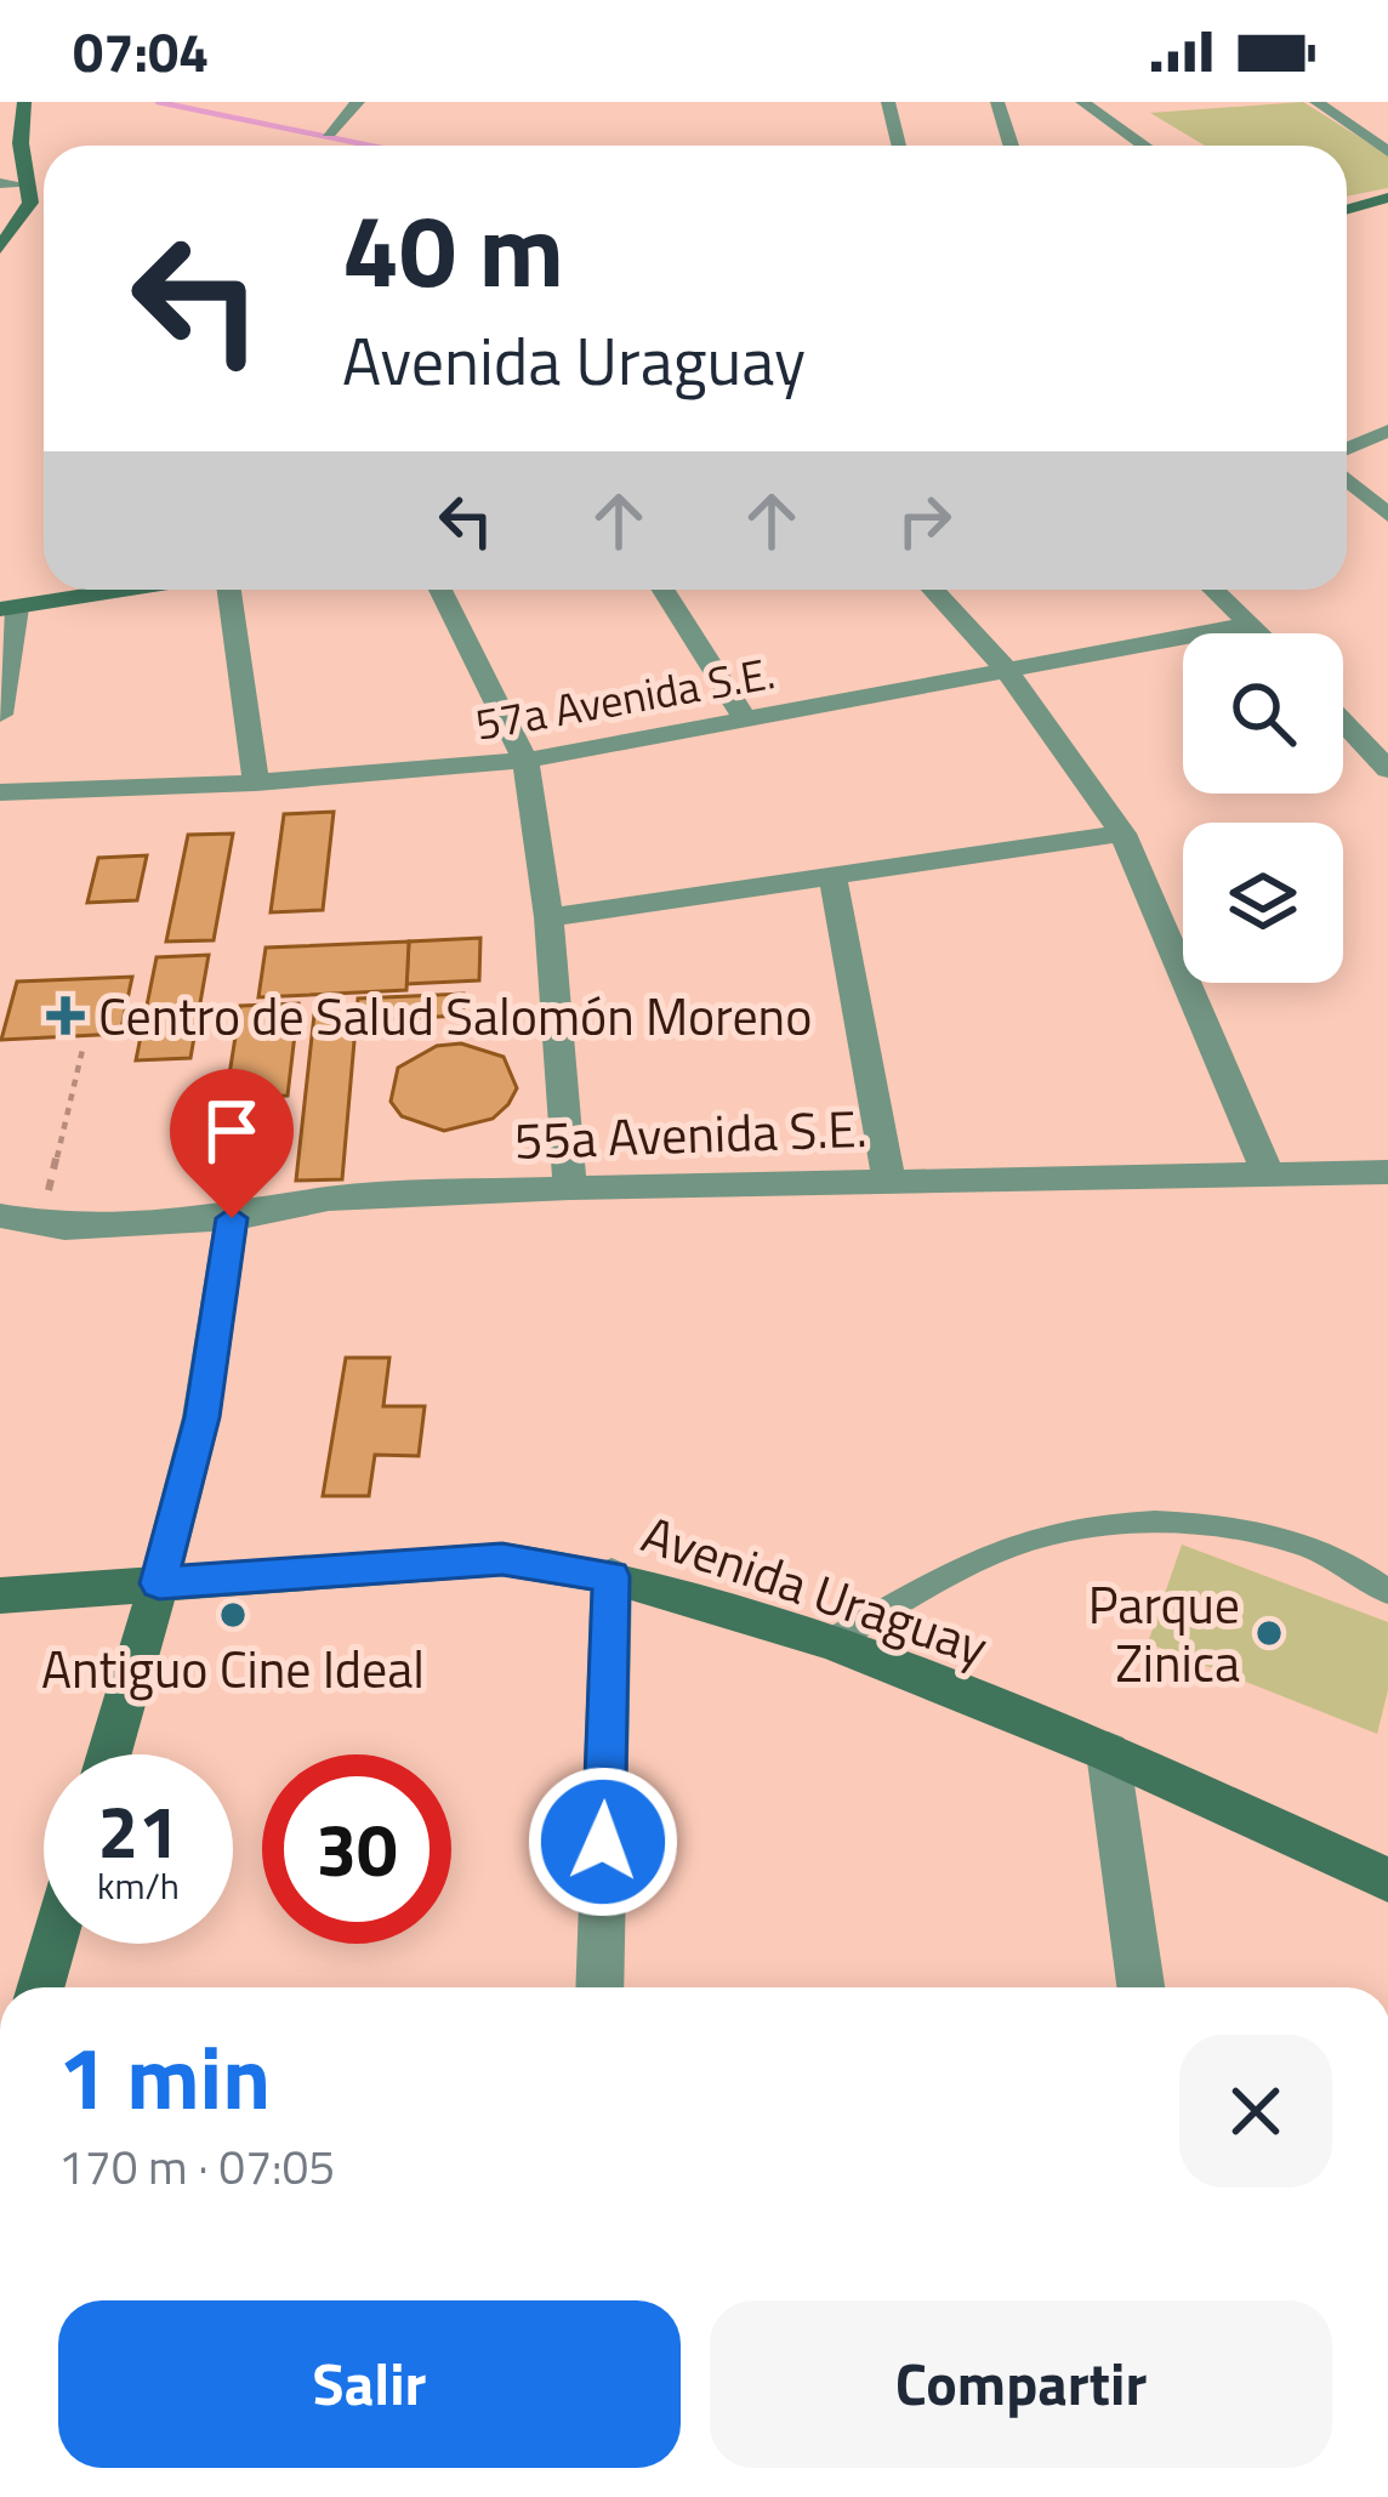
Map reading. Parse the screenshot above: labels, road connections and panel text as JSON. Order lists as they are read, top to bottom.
{
  "streets": {
    "street": ["57a Avenida S.E.", "55a Avenida S.E.", "Avenida Uraguay"]
  },
  "places": {
    "health": ["Centro de Salud Salomón Moreno"],
    "other": ["Antiguo Cine Ideal", "Parque Zinica"]
  },
  "page": {
    "status": "07:04",
    "turn": ["40 m", "Avenida Uraguay"],
    "speed": "21 km/h",
    "limit": "30",
    "heading": ["1 min", "170 m · 07:05"],
    "buttons": ["Salir", "Compartir"]
  }
}
